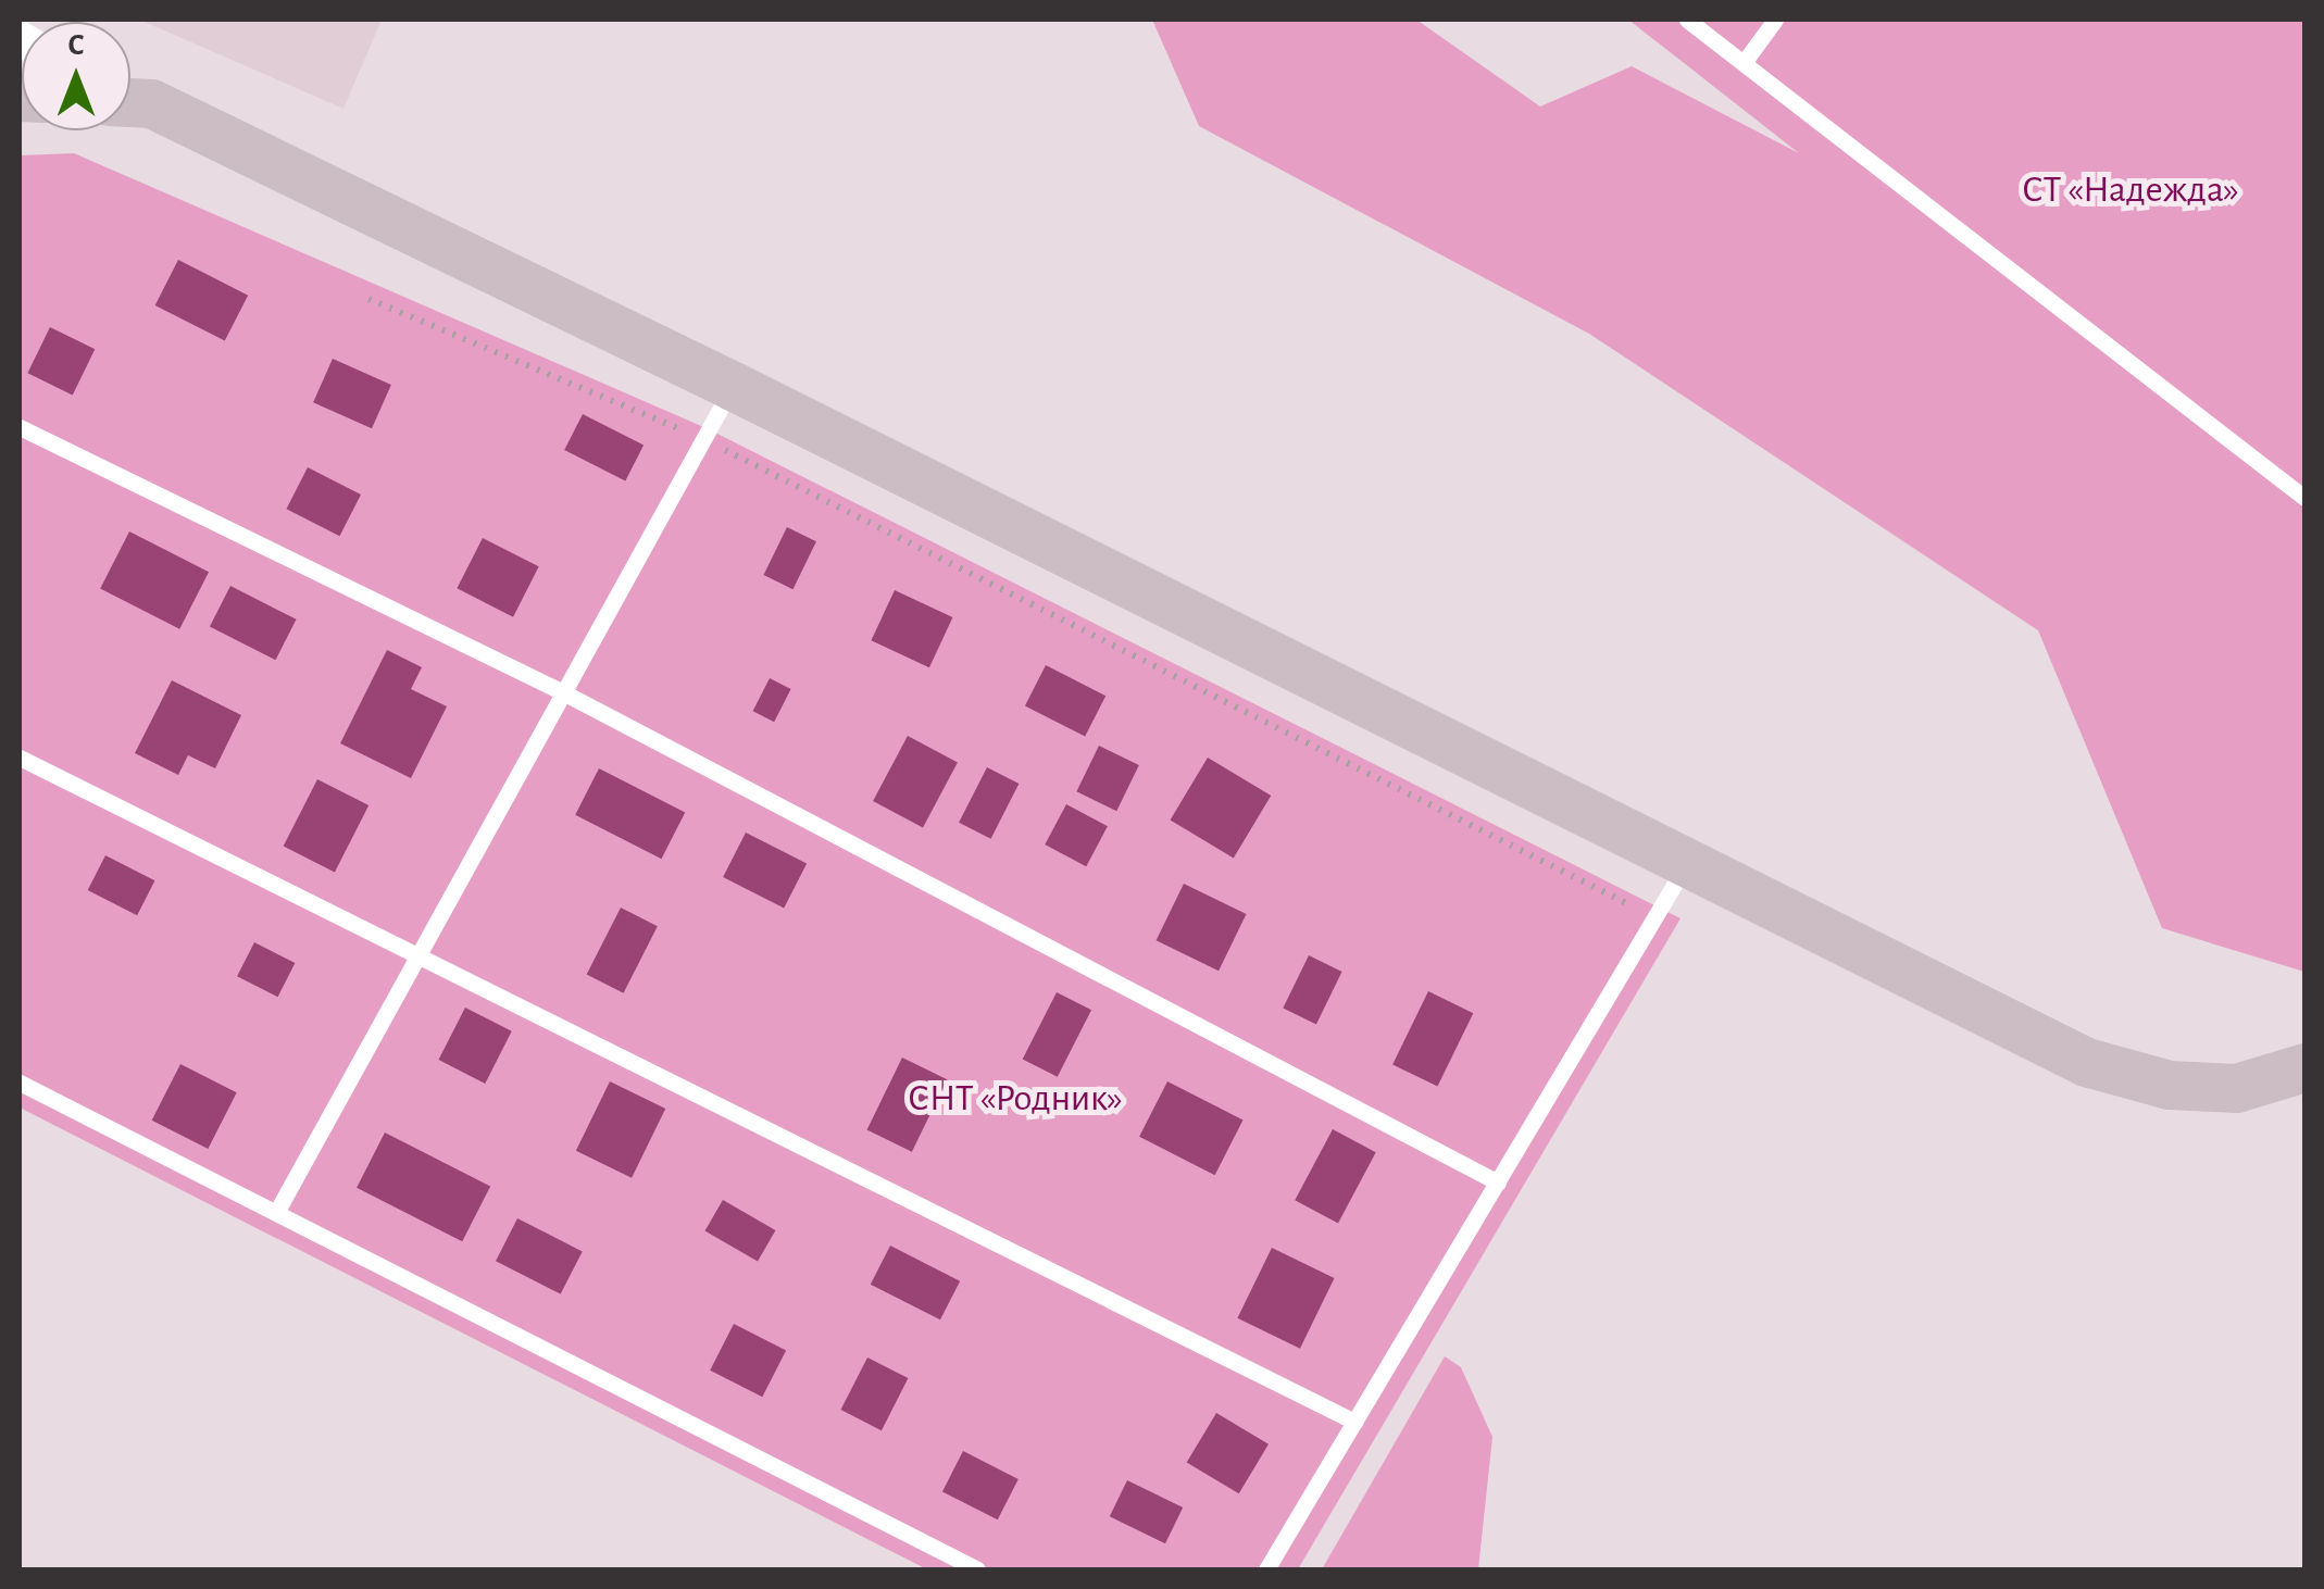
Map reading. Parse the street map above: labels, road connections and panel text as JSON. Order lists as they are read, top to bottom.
{
  "parks": ["СТ «Надежда»", "СНТ «Родник»"],
  "north": "top"
}
